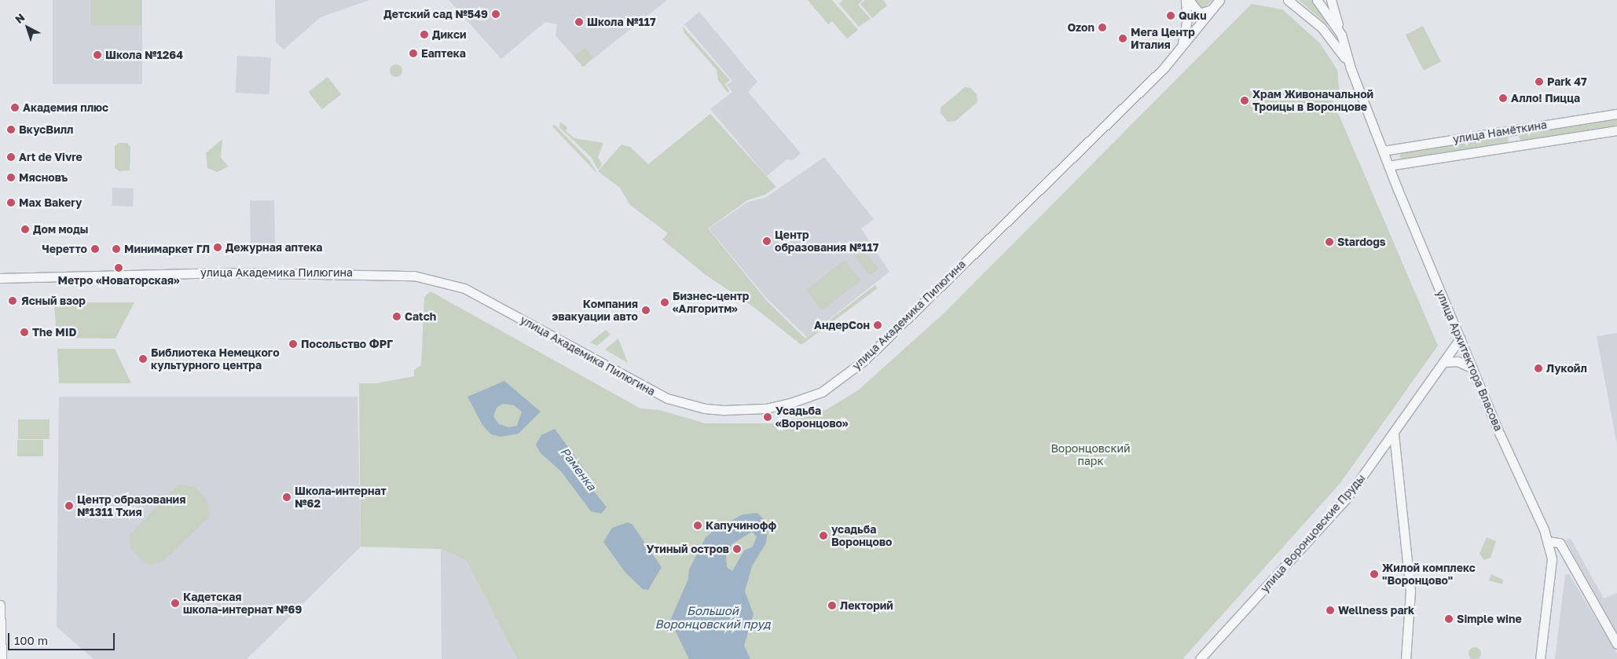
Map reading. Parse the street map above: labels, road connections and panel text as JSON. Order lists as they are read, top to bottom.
{
  "streets": {
    "street": [
      "улица Намёткина",
      "улица Академика Пилюгина",
      "улица Архитектора Власова",
      "улица Воронцовские Пруды"
    ]
  },
  "crossings": [
    ["улица Намёткина", "улица Архитектора Власова"],
    ["улица Архитектора Власова", "улица Воронцовские Пруды"]
  ],
  "water": ["Раменка", "Большой Воронцовский пруд"],
  "parks": ["Воронцовский парк"],
  "places": [
    "Детский сад №549",
    "Quku",
    "Школа №117",
    "Ozon",
    "Дикси",
    "Мега Центр Италия",
    "Еаптека",
    "Школа №1264",
    "Park 47",
    "Алло! Пицца",
    "Храм Живоначальной Троицы в Воронцове",
    "Академия плюс",
    "ВкусВилл",
    "Art de Vivre",
    "Мясновъ",
    "Max Bakery",
    "Дом моды",
    "Центр образования №117",
    "Stardogs",
    "Дежурная аптека",
    "Черетто",
    "Минимаркет ГЛ",
    "Метро «Новаторская»",
    "Ясный взор",
    "Бизнес-центр «Алгоритм»",
    "Компания эвакуации авто",
    "Catch",
    "АндерСон",
    "The MID",
    "Посольство ФРГ",
    "Библиотека Немецкого культурного центра",
    "Лукойл",
    "Усадьба «Воронцово»",
    "Школа-интернат №62",
    "Центр образования №1311 Тхия",
    "Капучинофф",
    "усадьба Воронцово",
    "Утиный остров",
    "Жилой комплекс \"Воронцово\"",
    "Кадетская школа-интернат №69",
    "Лекторий",
    "Wellness park",
    "Simple wine"
  ],
  "scale_bar": "100 m",
  "north": "top left"
}
